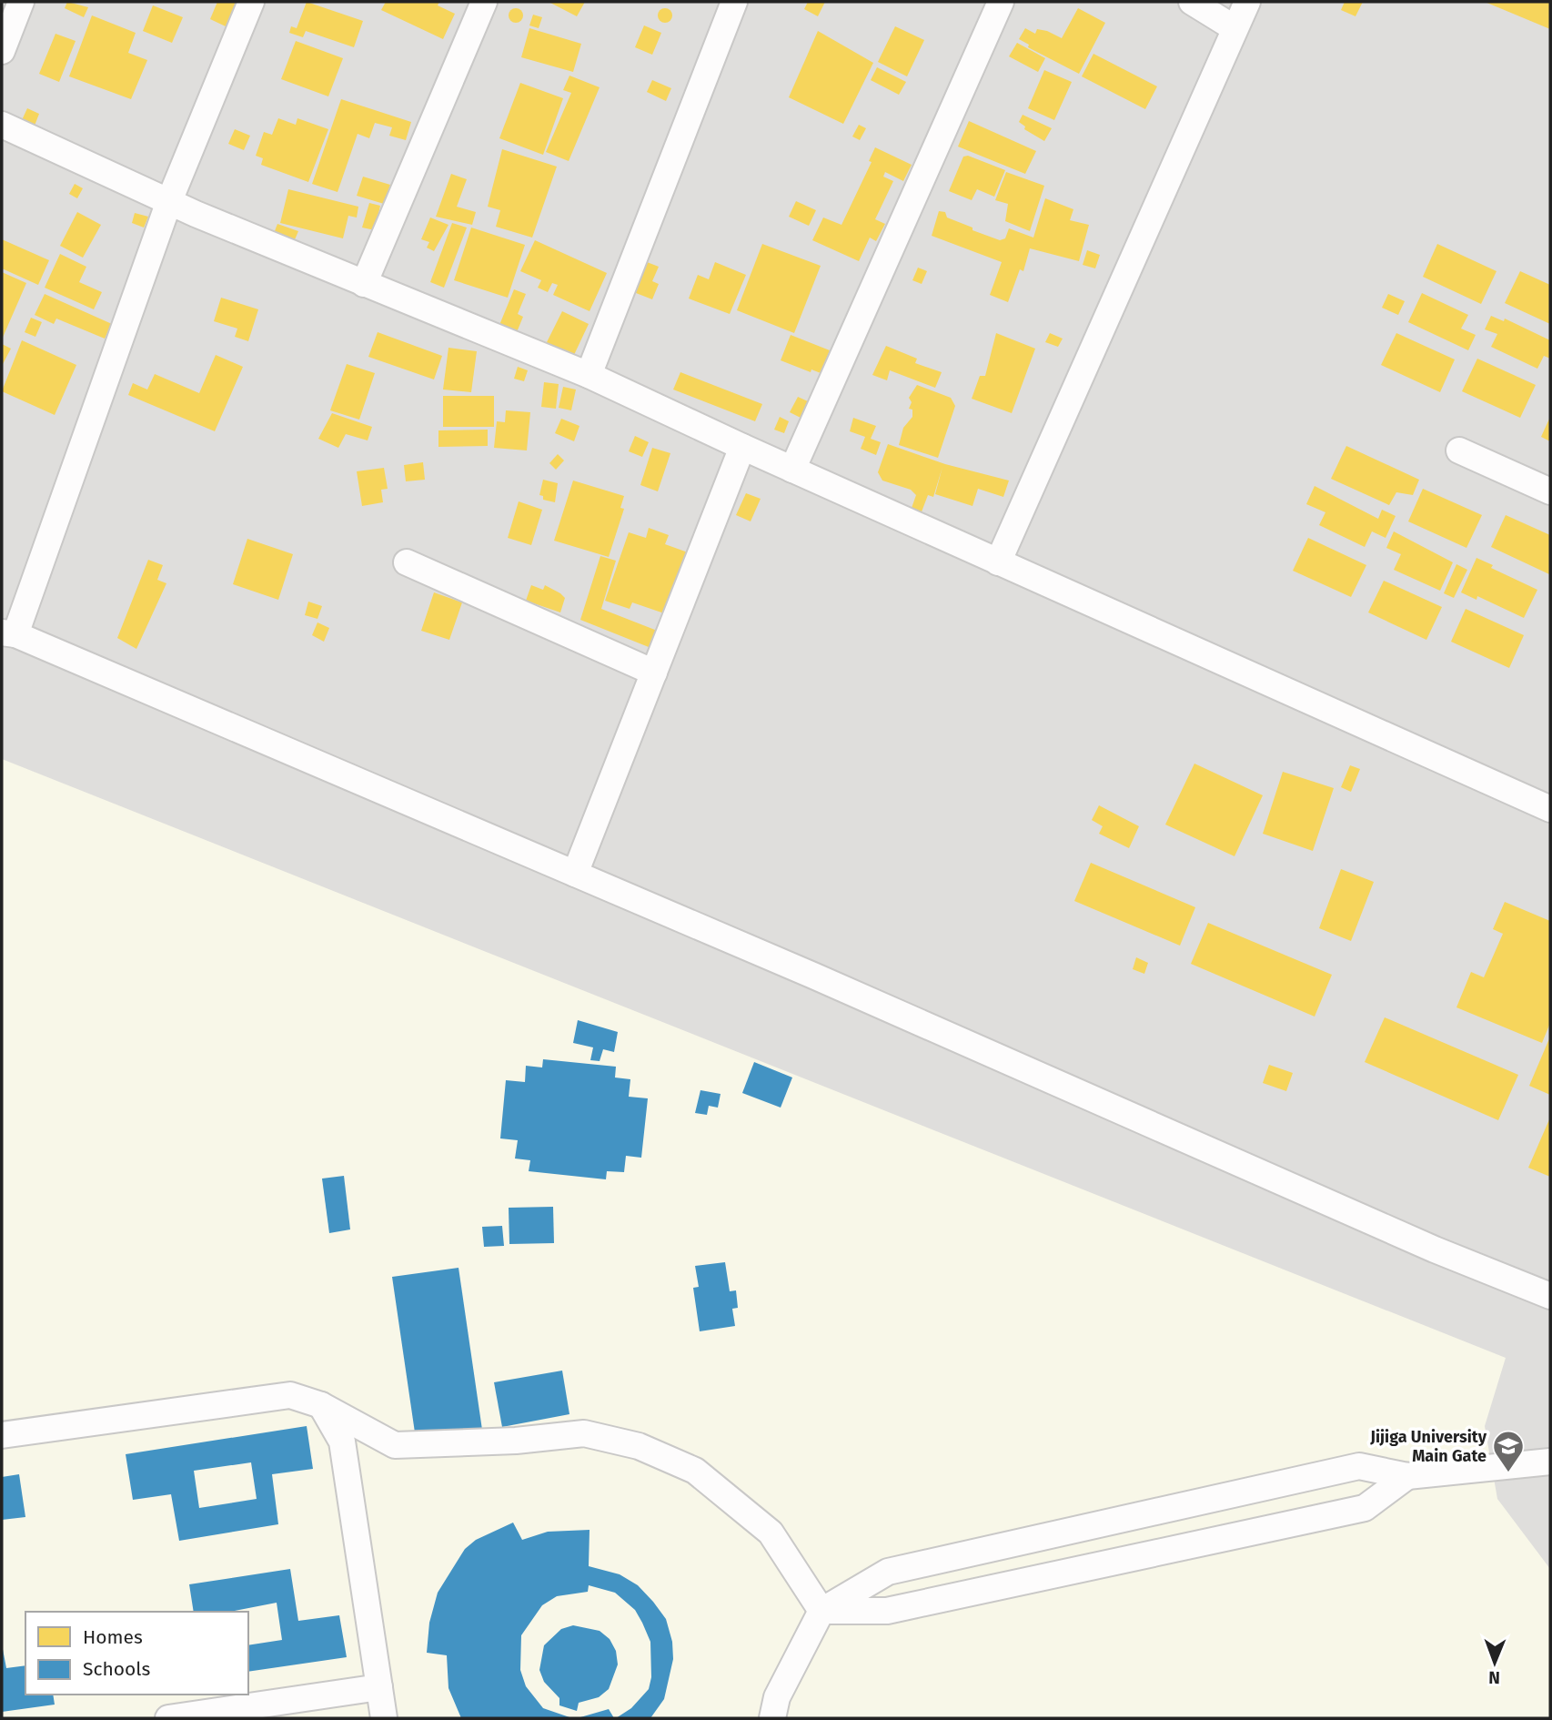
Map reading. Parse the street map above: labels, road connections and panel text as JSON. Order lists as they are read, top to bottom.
{
  "places": {
    "school or university": ["Jijiga University Main Gate"]
  },
  "legend": ["Homes", "Schools"],
  "north": "bottom"
}
